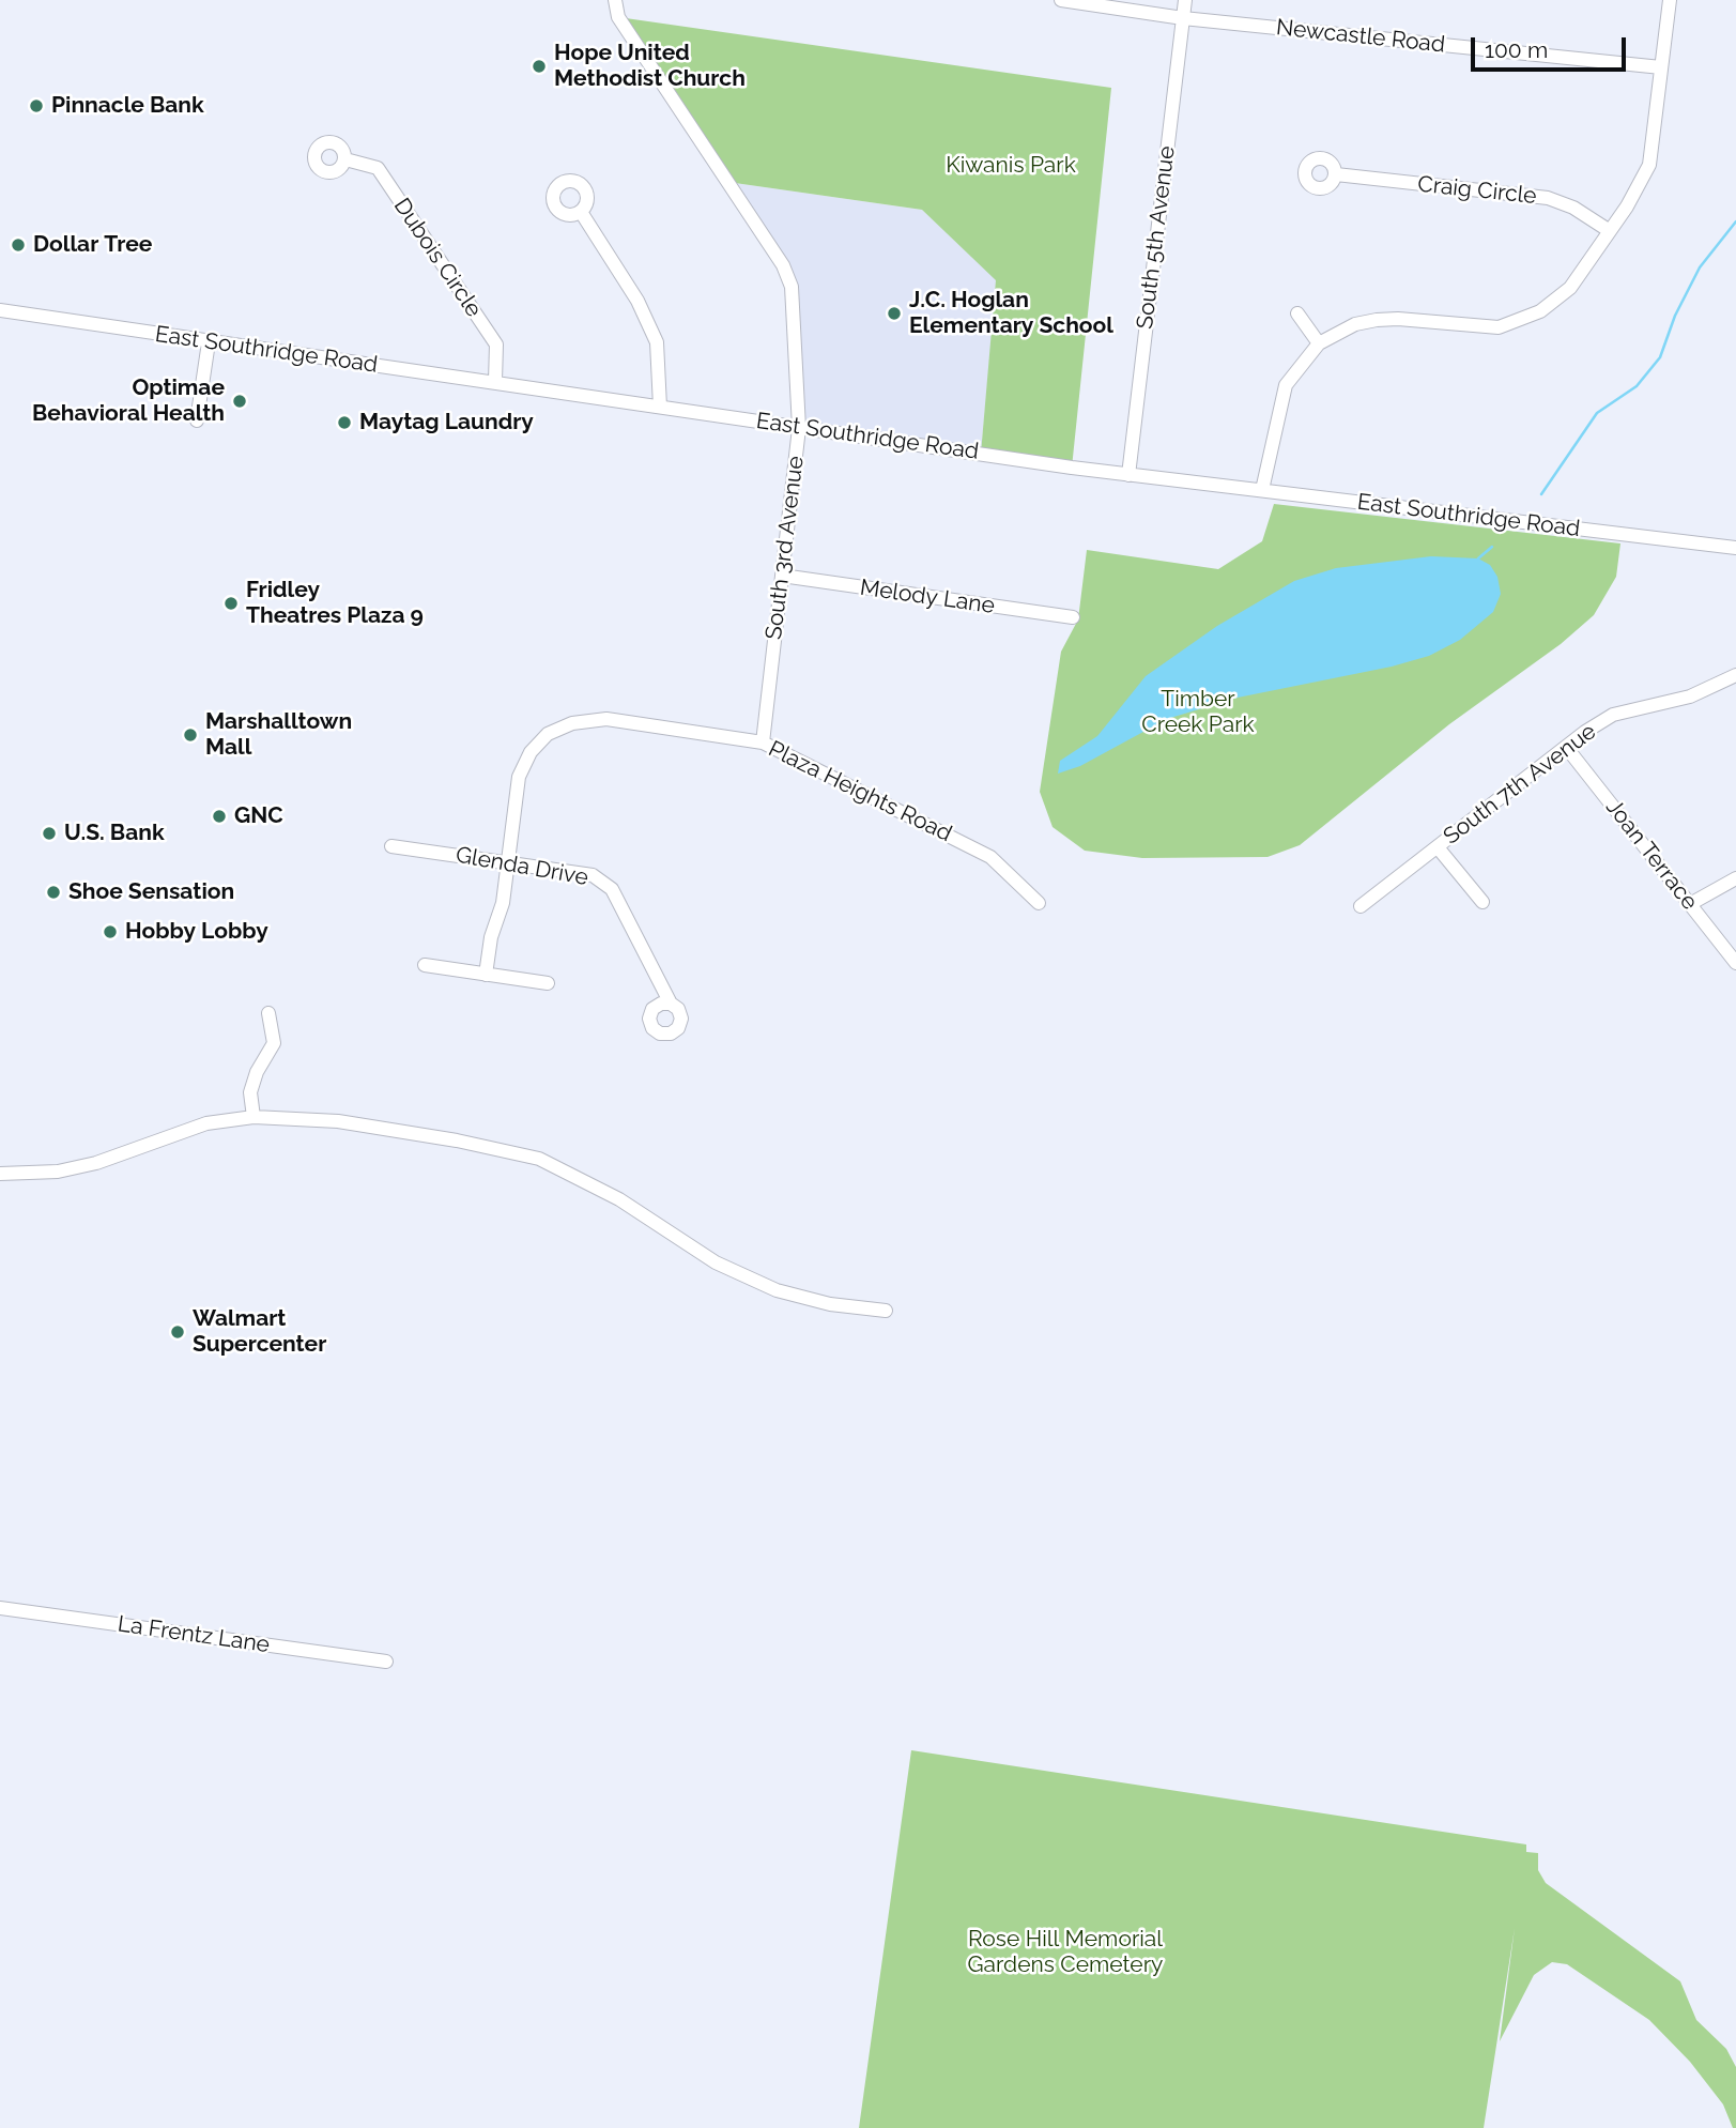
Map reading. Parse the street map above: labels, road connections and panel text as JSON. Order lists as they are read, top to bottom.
{
  "streets": {
    "street": [
      "Newcastle Road",
      "Craig Circle",
      "South 5th Avenue",
      "Dubois Circle",
      "East Southridge Road",
      "South 3rd Avenue",
      "Melody Lane",
      "South 7th Avenue",
      "Plaza Heights Road",
      "Joan Terrace",
      "Glenda Drive",
      "La Frentz Lane"
    ]
  },
  "crossings": [
    ["Newcastle Road", "South 5th Avenue"],
    ["South 5th Avenue", "East Southridge Road"],
    ["Dubois Circle", "East Southridge Road"],
    ["East Southridge Road", "South 3rd Avenue"],
    ["South 3rd Avenue", "Melody Lane"],
    ["South 3rd Avenue", "Plaza Heights Road"],
    ["South 7th Avenue", "Joan Terrace"],
    ["Plaza Heights Road", "Glenda Drive"]
  ],
  "parks": ["Kiwanis Park", "Timber Creek Park", "Rose Hill Memorial Gardens Cemetery"],
  "places": [
    "Hope United Methodist Church",
    "Pinnacle Bank",
    "Dollar Tree",
    "J.C. Hoglan Elementary School",
    "Optimae Behavioral Health",
    "Maytag Laundry",
    "Fridley Theatres Plaza 9",
    "Marshalltown Mall",
    "GNC",
    "U.S. Bank",
    "Shoe Sensation",
    "Hobby Lobby",
    "Walmart Supercenter"
  ],
  "scale_bar": "100 m"
}
